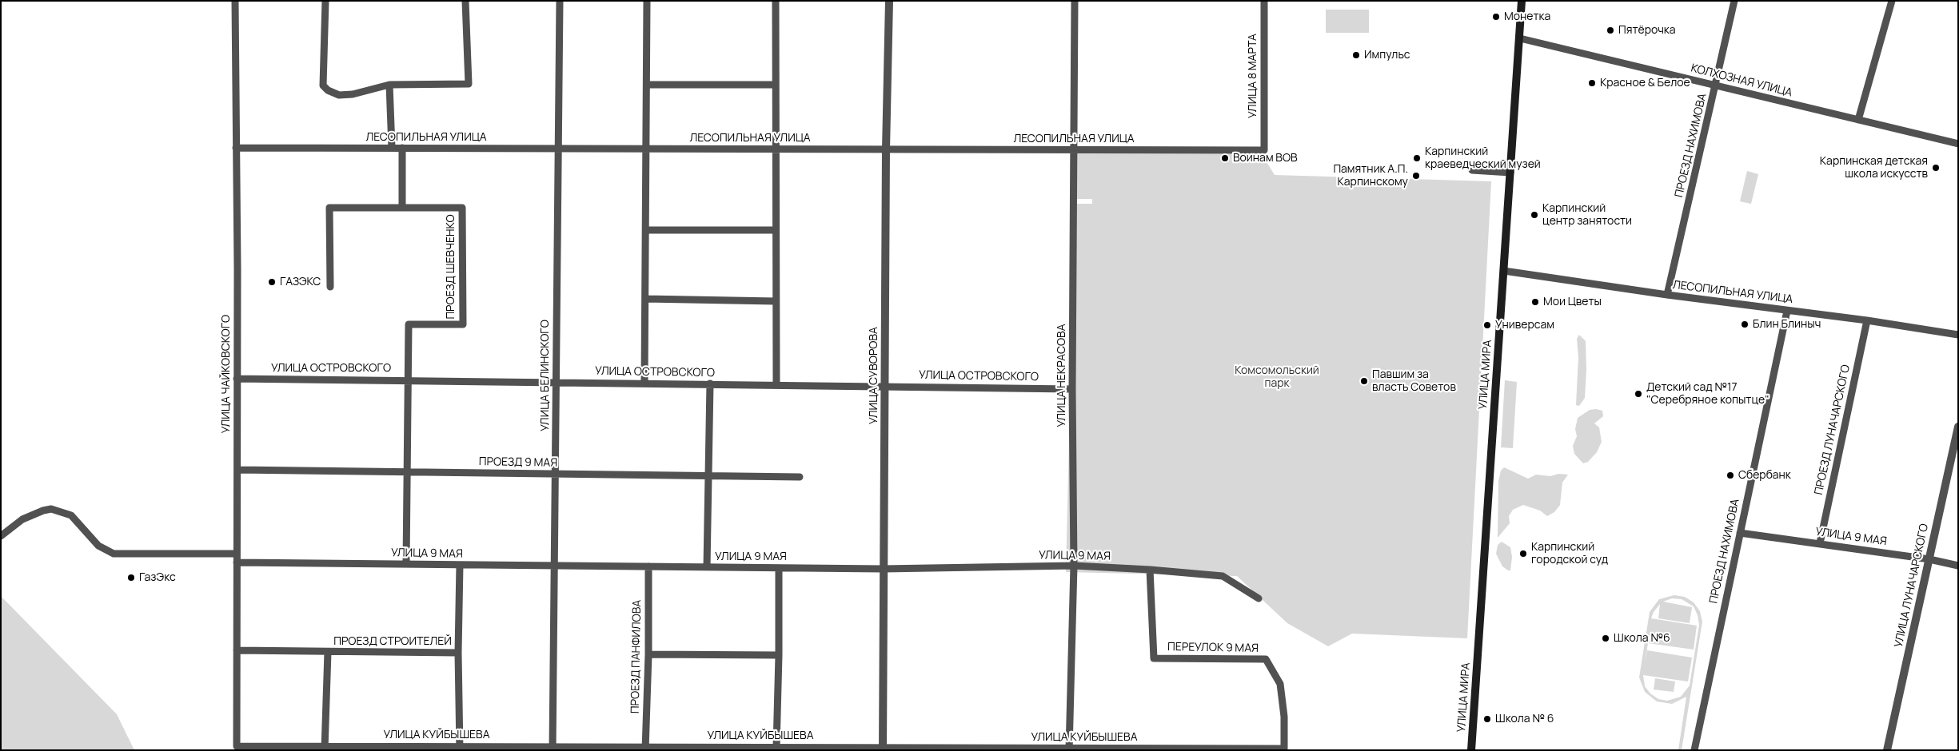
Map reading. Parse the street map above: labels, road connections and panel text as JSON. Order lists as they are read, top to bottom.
{
  "streets": {
    "main road": ["УЛИЦА МИРА"],
    "street": [
      "УЛИЦА 8 МАРТА",
      "КОЛХОЗНАЯ УЛИЦА",
      "ЛЕСОПИЛЬНАЯ УЛИЦА",
      "ПРОЕЗД НАХИМОВА",
      "ПРОЕЗД ШЕВЧЕНКО",
      "УЛИЦА ОСТРОВСКОГО",
      "УЛИЦА ЧАЙКОВСКОГО",
      "УЛИЦА БЕЛИНСКОГО",
      "УЛИЦА СУВОРОВА",
      "УЛИЦА НЕКРАСОВА",
      "ПРОЕЗД ЛУНАЧАРСКОГО",
      "ПРОЕЗД 9 МАЯ",
      "УЛИЦА 9 МАЯ",
      "УЛИЦА ЛУНАЧАРСКОГО",
      "ПРОЕЗД СТРОИТЕЛЕЙ",
      "ПЕРЕУЛОК 9 МАЯ",
      "ПРОЕЗД ПАНФИЛОВА",
      "УЛИЦА КУЙБЫШЕВА"
    ]
  },
  "crossings": [
    ["УЛИЦА 8 МАРТА", "ЛЕСОПИЛЬНАЯ УЛИЦА"],
    ["КОЛХОЗНАЯ УЛИЦА", "ПРОЕЗД НАХИМОВА"],
    ["КОЛХОЗНАЯ УЛИЦА", "УЛИЦА МИРА"],
    ["ЛЕСОПИЛЬНАЯ УЛИЦА", "ПРОЕЗД НАХИМОВА"],
    ["ЛЕСОПИЛЬНАЯ УЛИЦА", "УЛИЦА ЧАЙКОВСКОГО"],
    ["ЛЕСОПИЛЬНАЯ УЛИЦА", "УЛИЦА МИРА"],
    ["ЛЕСОПИЛЬНАЯ УЛИЦА", "УЛИЦА БЕЛИНСКОГО"],
    ["ЛЕСОПИЛЬНАЯ УЛИЦА", "УЛИЦА СУВОРОВА"],
    ["ЛЕСОПИЛЬНАЯ УЛИЦА", "УЛИЦА НЕКРАСОВА"],
    ["ЛЕСОПИЛЬНАЯ УЛИЦА", "ПРОЕЗД ЛУНАЧАРСКОГО"],
    ["ПРОЕЗД НАХИМОВА", "УЛИЦА 9 МАЯ"],
    ["ПРОЕЗД ШЕВЧЕНКО", "УЛИЦА ОСТРОВСКОГО"],
    ["УЛИЦА ОСТРОВСКОГО", "УЛИЦА ЧАЙКОВСКОГО"],
    ["УЛИЦА ОСТРОВСКОГО", "УЛИЦА БЕЛИНСКОГО"],
    ["УЛИЦА ОСТРОВСКОГО", "УЛИЦА СУВОРОВА"],
    ["УЛИЦА ОСТРОВСКОГО", "УЛИЦА НЕКРАСОВА"],
    ["УЛИЦА ЧАЙКОВСКОГО", "ПРОЕЗД 9 МАЯ"],
    ["УЛИЦА ЧАЙКОВСКОГО", "УЛИЦА 9 МАЯ"],
    ["УЛИЦА ЧАЙКОВСКОГО", "ПРОЕЗД СТРОИТЕЛЕЙ"],
    ["УЛИЦА ЧАЙКОВСКОГО", "УЛИЦА КУЙБЫШЕВА"],
    ["УЛИЦА БЕЛИНСКОГО", "ПРОЕЗД 9 МАЯ"],
    ["УЛИЦА БЕЛИНСКОГО", "УЛИЦА 9 МАЯ"],
    ["УЛИЦА БЕЛИНСКОГО", "УЛИЦА КУЙБЫШЕВА"],
    ["УЛИЦА СУВОРОВА", "УЛИЦА 9 МАЯ"],
    ["УЛИЦА СУВОРОВА", "УЛИЦА КУЙБЫШЕВА"],
    ["УЛИЦА НЕКРАСОВА", "УЛИЦА 9 МАЯ"],
    ["УЛИЦА НЕКРАСОВА", "УЛИЦА КУЙБЫШЕВА"],
    ["ПРОЕЗД ЛУНАЧАРСКОГО", "УЛИЦА 9 МАЯ"],
    ["УЛИЦА 9 МАЯ", "УЛИЦА ЛУНАЧАРСКОГО"],
    ["УЛИЦА 9 МАЯ", "ПРОЕЗД СТРОИТЕЛЕЙ"],
    ["УЛИЦА 9 МАЯ", "ПЕРЕУЛОК 9 МАЯ"],
    ["УЛИЦА 9 МАЯ", "ПРОЕЗД ПАНФИЛОВА"],
    ["ПРОЕЗД СТРОИТЕЛЕЙ", "УЛИЦА КУЙБЫШЕВА"],
    ["ПЕРЕУЛОК 9 МАЯ", "УЛИЦА КУЙБЫШЕВА"],
    ["ПРОЕЗД ПАНФИЛОВА", "УЛИЦА КУЙБЫШЕВА"]
  ],
  "parks": ["Комсомольский парк"],
  "places": [
    "Монетка",
    "Пятёрочка",
    "Импульс",
    "Красное & Белое",
    "Воинам ВОВ",
    "Карпинский краеведческий музей",
    "Карпинская детская школа искусств",
    "Памятник А.П. Карпинскому",
    "Карпинский центр занятости",
    "ГАЗЭКС",
    "Мои Цветы",
    "Блин Блиныч",
    "Универсам",
    "Павшим за власть Советов",
    "Детский сад №17 \"Серебряное копытце\"",
    "Сбербанк",
    "Карпинский городской суд",
    "ГазЭкс",
    "Школа №6",
    "Школа № 6"
  ]
}
